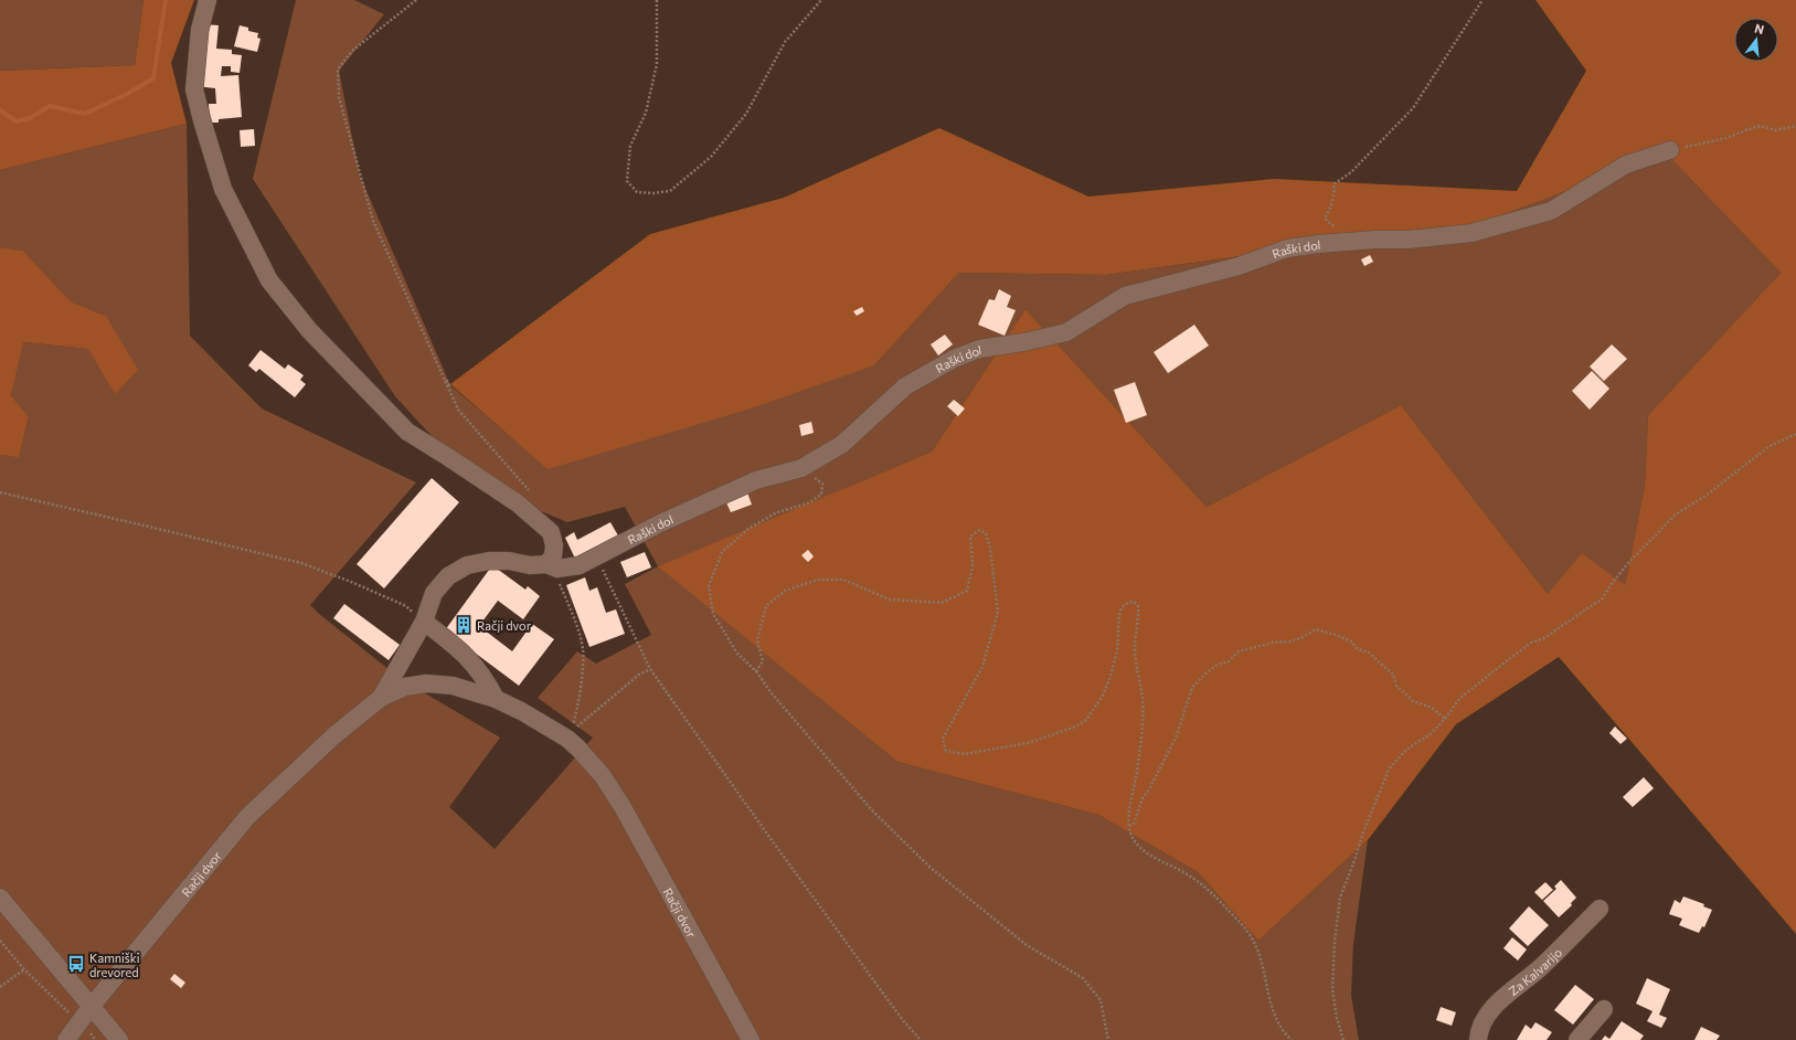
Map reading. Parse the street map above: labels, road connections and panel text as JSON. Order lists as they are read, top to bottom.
{
  "streets": {
    "street": ["Raški dol", "Račji dvor", "Za Kalvarijo"]
  },
  "crossings": [
    ["Raški dol", "Račji dvor"]
  ],
  "places": {
    "building": ["Račji dvor"],
    "bus stop": ["Kamniški drevored"]
  },
  "north": "top"
}
